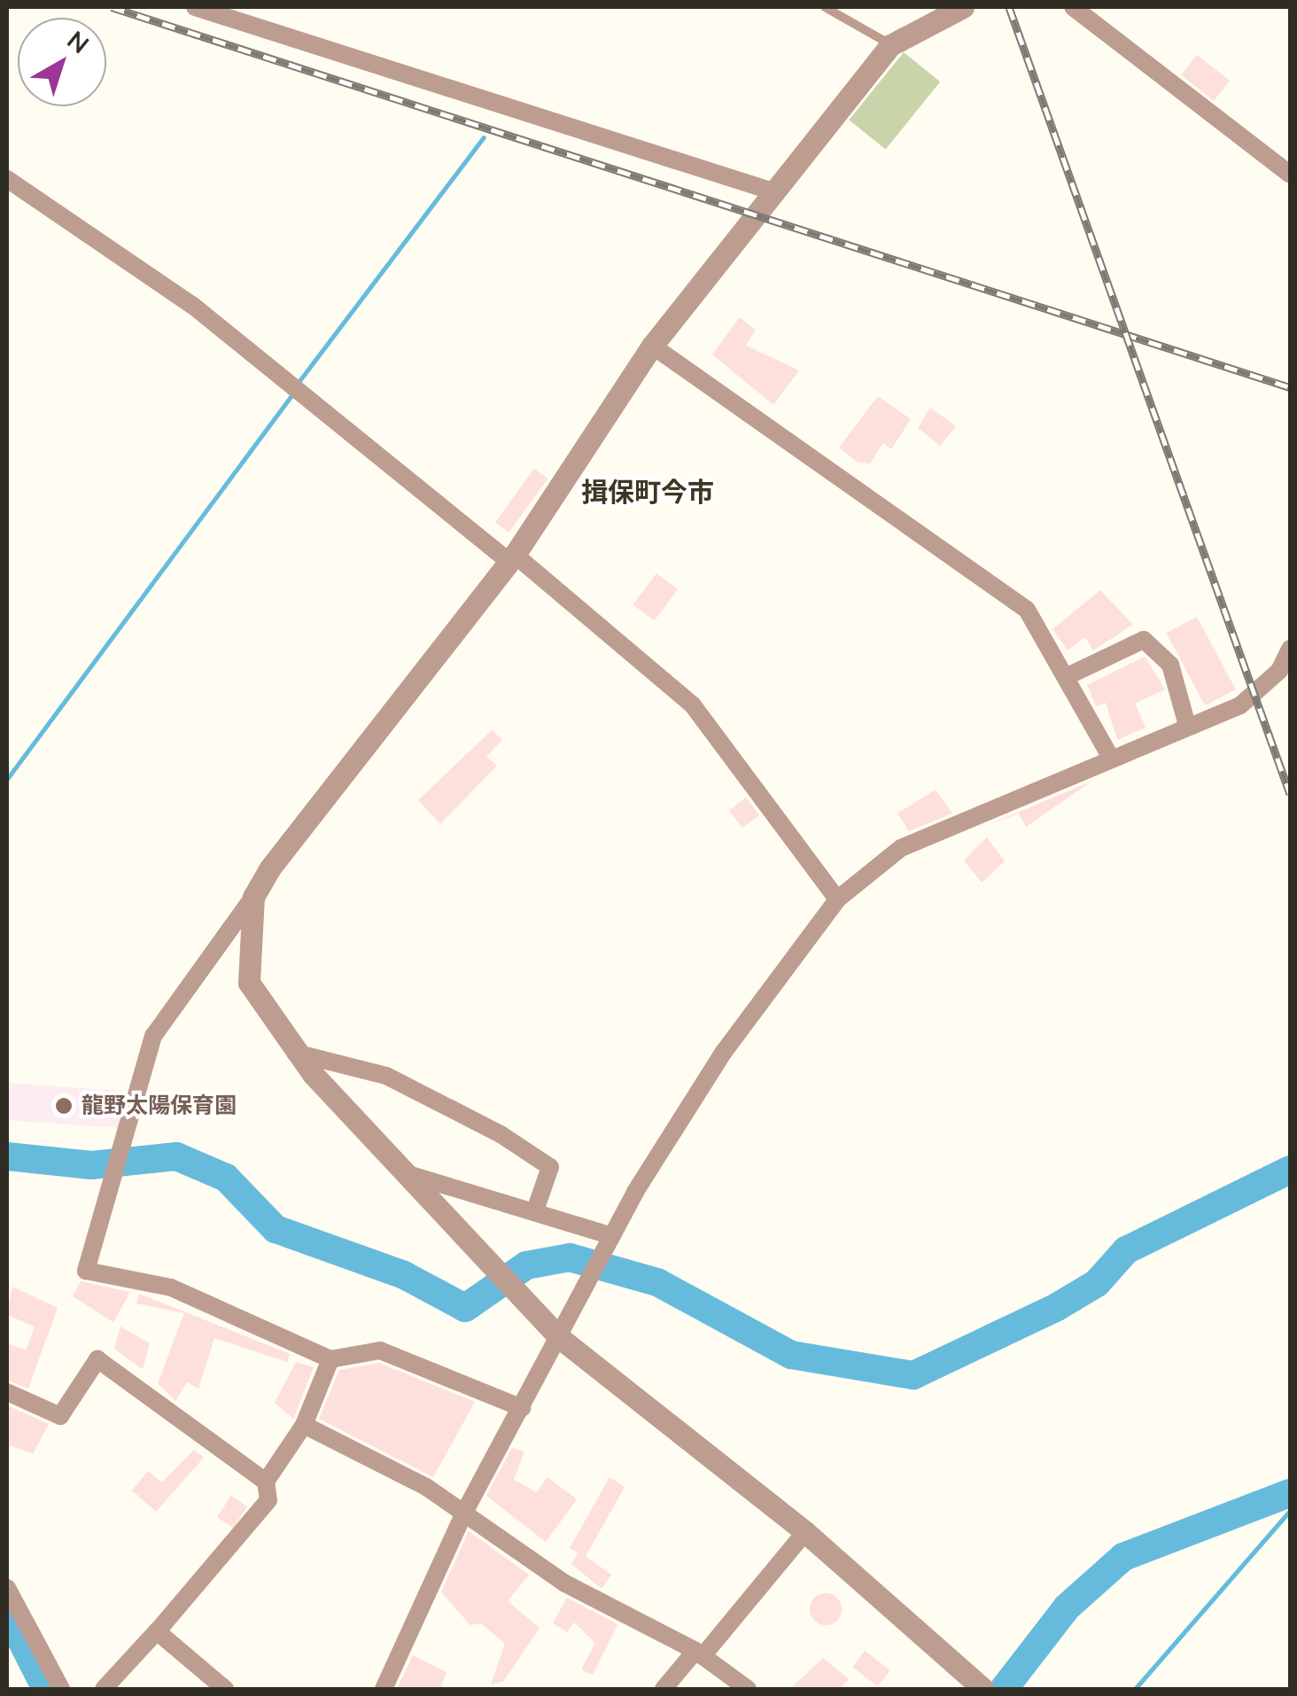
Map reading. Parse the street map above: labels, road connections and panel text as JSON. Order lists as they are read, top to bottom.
{
  "districts": ["揖保町今市"],
  "places": ["龍野太陽保育園"],
  "north": "top right"
}
